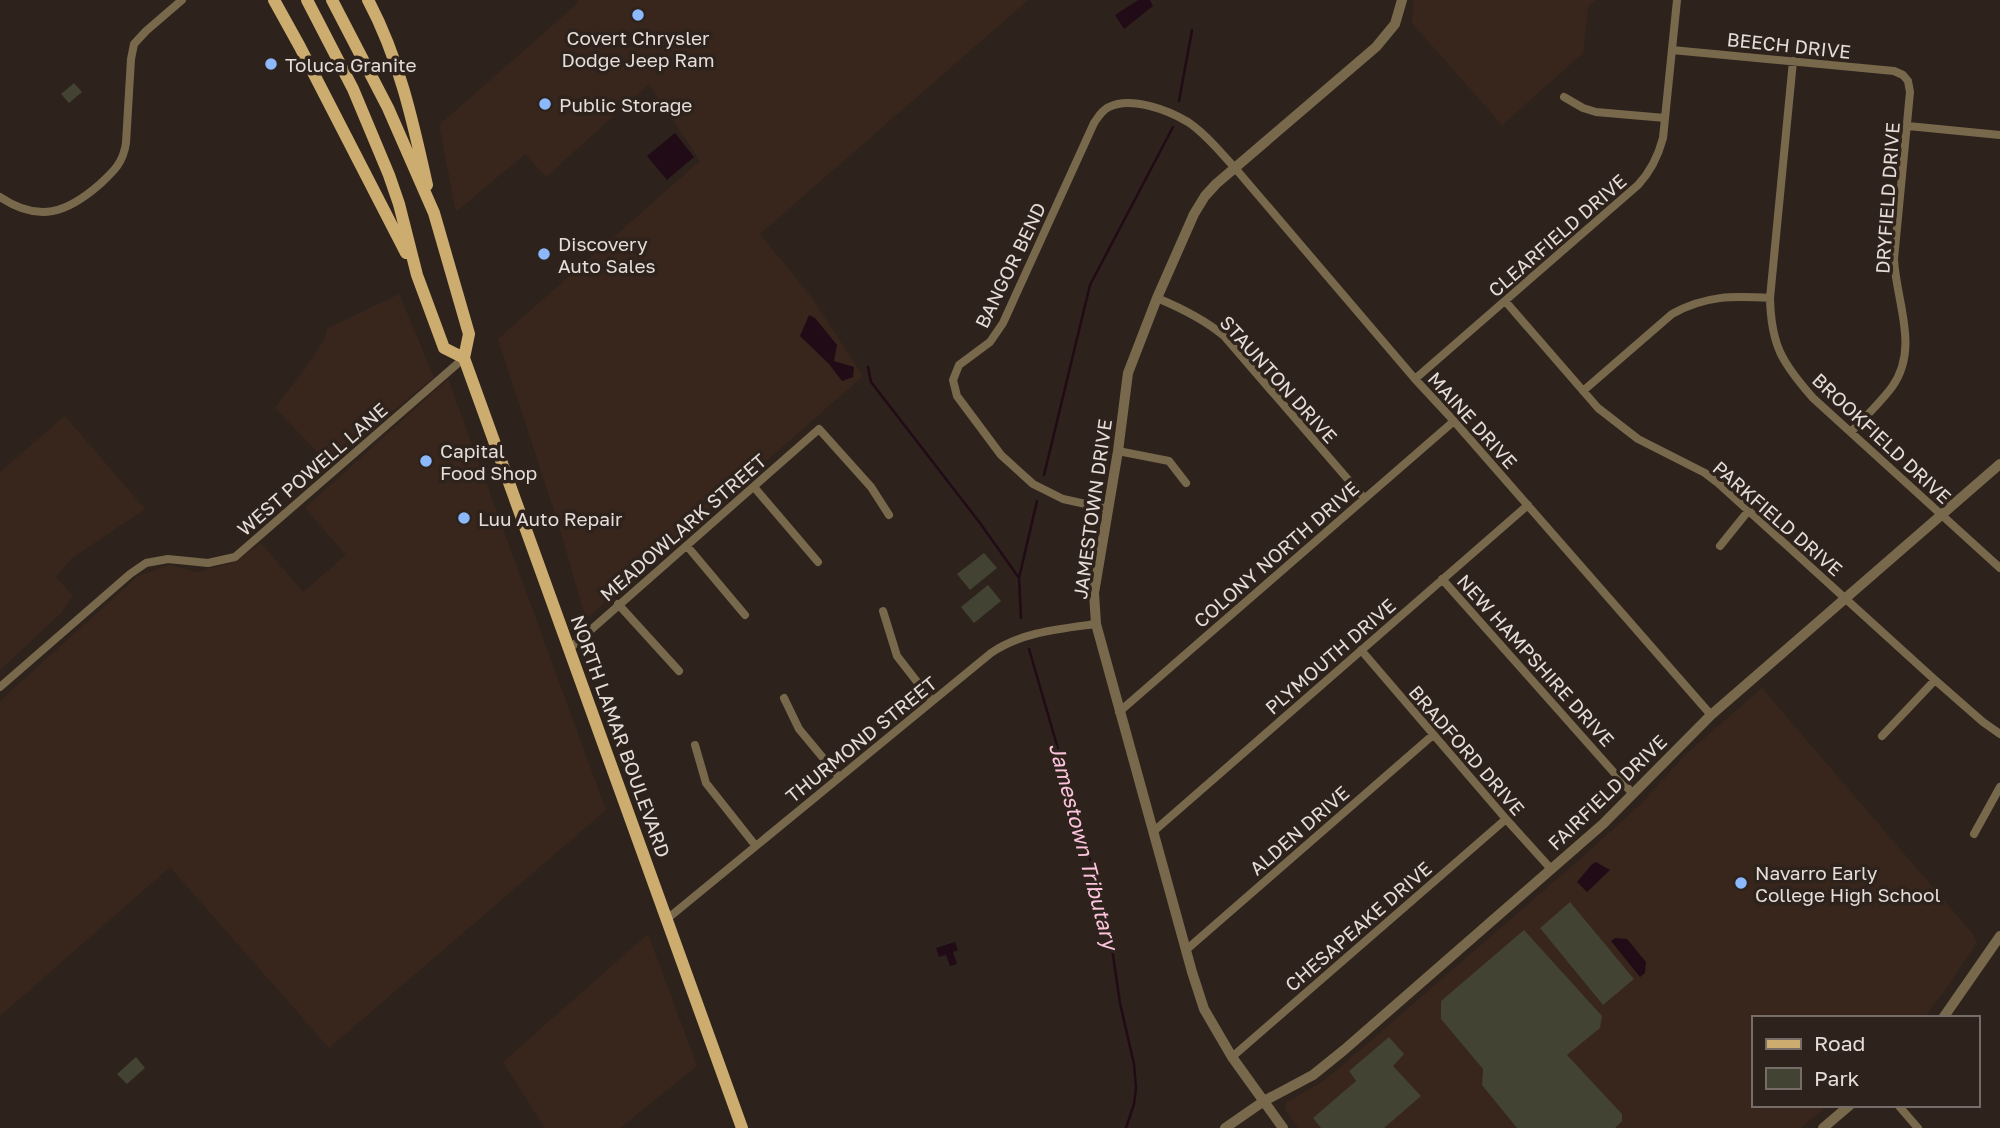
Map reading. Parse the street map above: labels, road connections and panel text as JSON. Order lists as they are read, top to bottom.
{
  "streets": {
    "main road": ["NORTH LAMAR BOULEVARD"],
    "street": [
      "BEECH DRIVE",
      "DRYFIELD DRIVE",
      "CLEARFIELD DRIVE",
      "BANGOR BEND",
      "STAUNTON DRIVE",
      "MAINE DRIVE",
      "BROOKFIELD DRIVE",
      "WEST POWELL LANE",
      "JAMESTOWN DRIVE",
      "PARKFIELD DRIVE",
      "MEADOWLARK STREET",
      "COLONY NORTH DRIVE",
      "PLYMOUTH DRIVE",
      "NEW HAMPSHIRE DRIVE",
      "THURMOND STREET",
      "BRADFORD DRIVE",
      "FAIRFIELD DRIVE",
      "ALDEN DRIVE",
      "CHESAPEAKE DRIVE"
    ]
  },
  "crossings": [
    ["BEECH DRIVE", "DRYFIELD DRIVE"],
    ["BEECH DRIVE", "CLEARFIELD DRIVE"],
    ["BEECH DRIVE", "BROOKFIELD DRIVE"],
    ["DRYFIELD DRIVE", "BROOKFIELD DRIVE"],
    ["CLEARFIELD DRIVE", "MAINE DRIVE"],
    ["CLEARFIELD DRIVE", "PARKFIELD DRIVE"],
    ["BANGOR BEND", "MAINE DRIVE"],
    ["BANGOR BEND", "JAMESTOWN DRIVE"],
    ["STAUNTON DRIVE", "JAMESTOWN DRIVE"],
    ["STAUNTON DRIVE", "COLONY NORTH DRIVE"],
    ["MAINE DRIVE", "JAMESTOWN DRIVE"],
    ["MAINE DRIVE", "COLONY NORTH DRIVE"],
    ["MAINE DRIVE", "PLYMOUTH DRIVE"],
    ["MAINE DRIVE", "FAIRFIELD DRIVE"],
    ["BROOKFIELD DRIVE", "FAIRFIELD DRIVE"],
    ["WEST POWELL LANE", "NORTH LAMAR BOULEVARD"],
    ["JAMESTOWN DRIVE", "COLONY NORTH DRIVE"],
    ["JAMESTOWN DRIVE", "PLYMOUTH DRIVE"],
    ["JAMESTOWN DRIVE", "THURMOND STREET"],
    ["JAMESTOWN DRIVE", "FAIRFIELD DRIVE"],
    ["JAMESTOWN DRIVE", "ALDEN DRIVE"],
    ["JAMESTOWN DRIVE", "CHESAPEAKE DRIVE"],
    ["PARKFIELD DRIVE", "FAIRFIELD DRIVE"],
    ["MEADOWLARK STREET", "NORTH LAMAR BOULEVARD"],
    ["PLYMOUTH DRIVE", "NEW HAMPSHIRE DRIVE"],
    ["PLYMOUTH DRIVE", "BRADFORD DRIVE"],
    ["NEW HAMPSHIRE DRIVE", "FAIRFIELD DRIVE"],
    ["NORTH LAMAR BOULEVARD", "THURMOND STREET"],
    ["BRADFORD DRIVE", "FAIRFIELD DRIVE"],
    ["BRADFORD DRIVE", "ALDEN DRIVE"],
    ["BRADFORD DRIVE", "CHESAPEAKE DRIVE"]
  ],
  "water": ["Jamestown Tributary"],
  "places": [
    "Covert Chrysler Dodge Jeep Ram",
    "Toluca Granite",
    "Public Storage",
    "Discovery Auto Sales",
    "Capital Food Shop",
    "Luu Auto Repair",
    "Navarro Early College High School"
  ],
  "legend": ["Road", "Park"]
}
